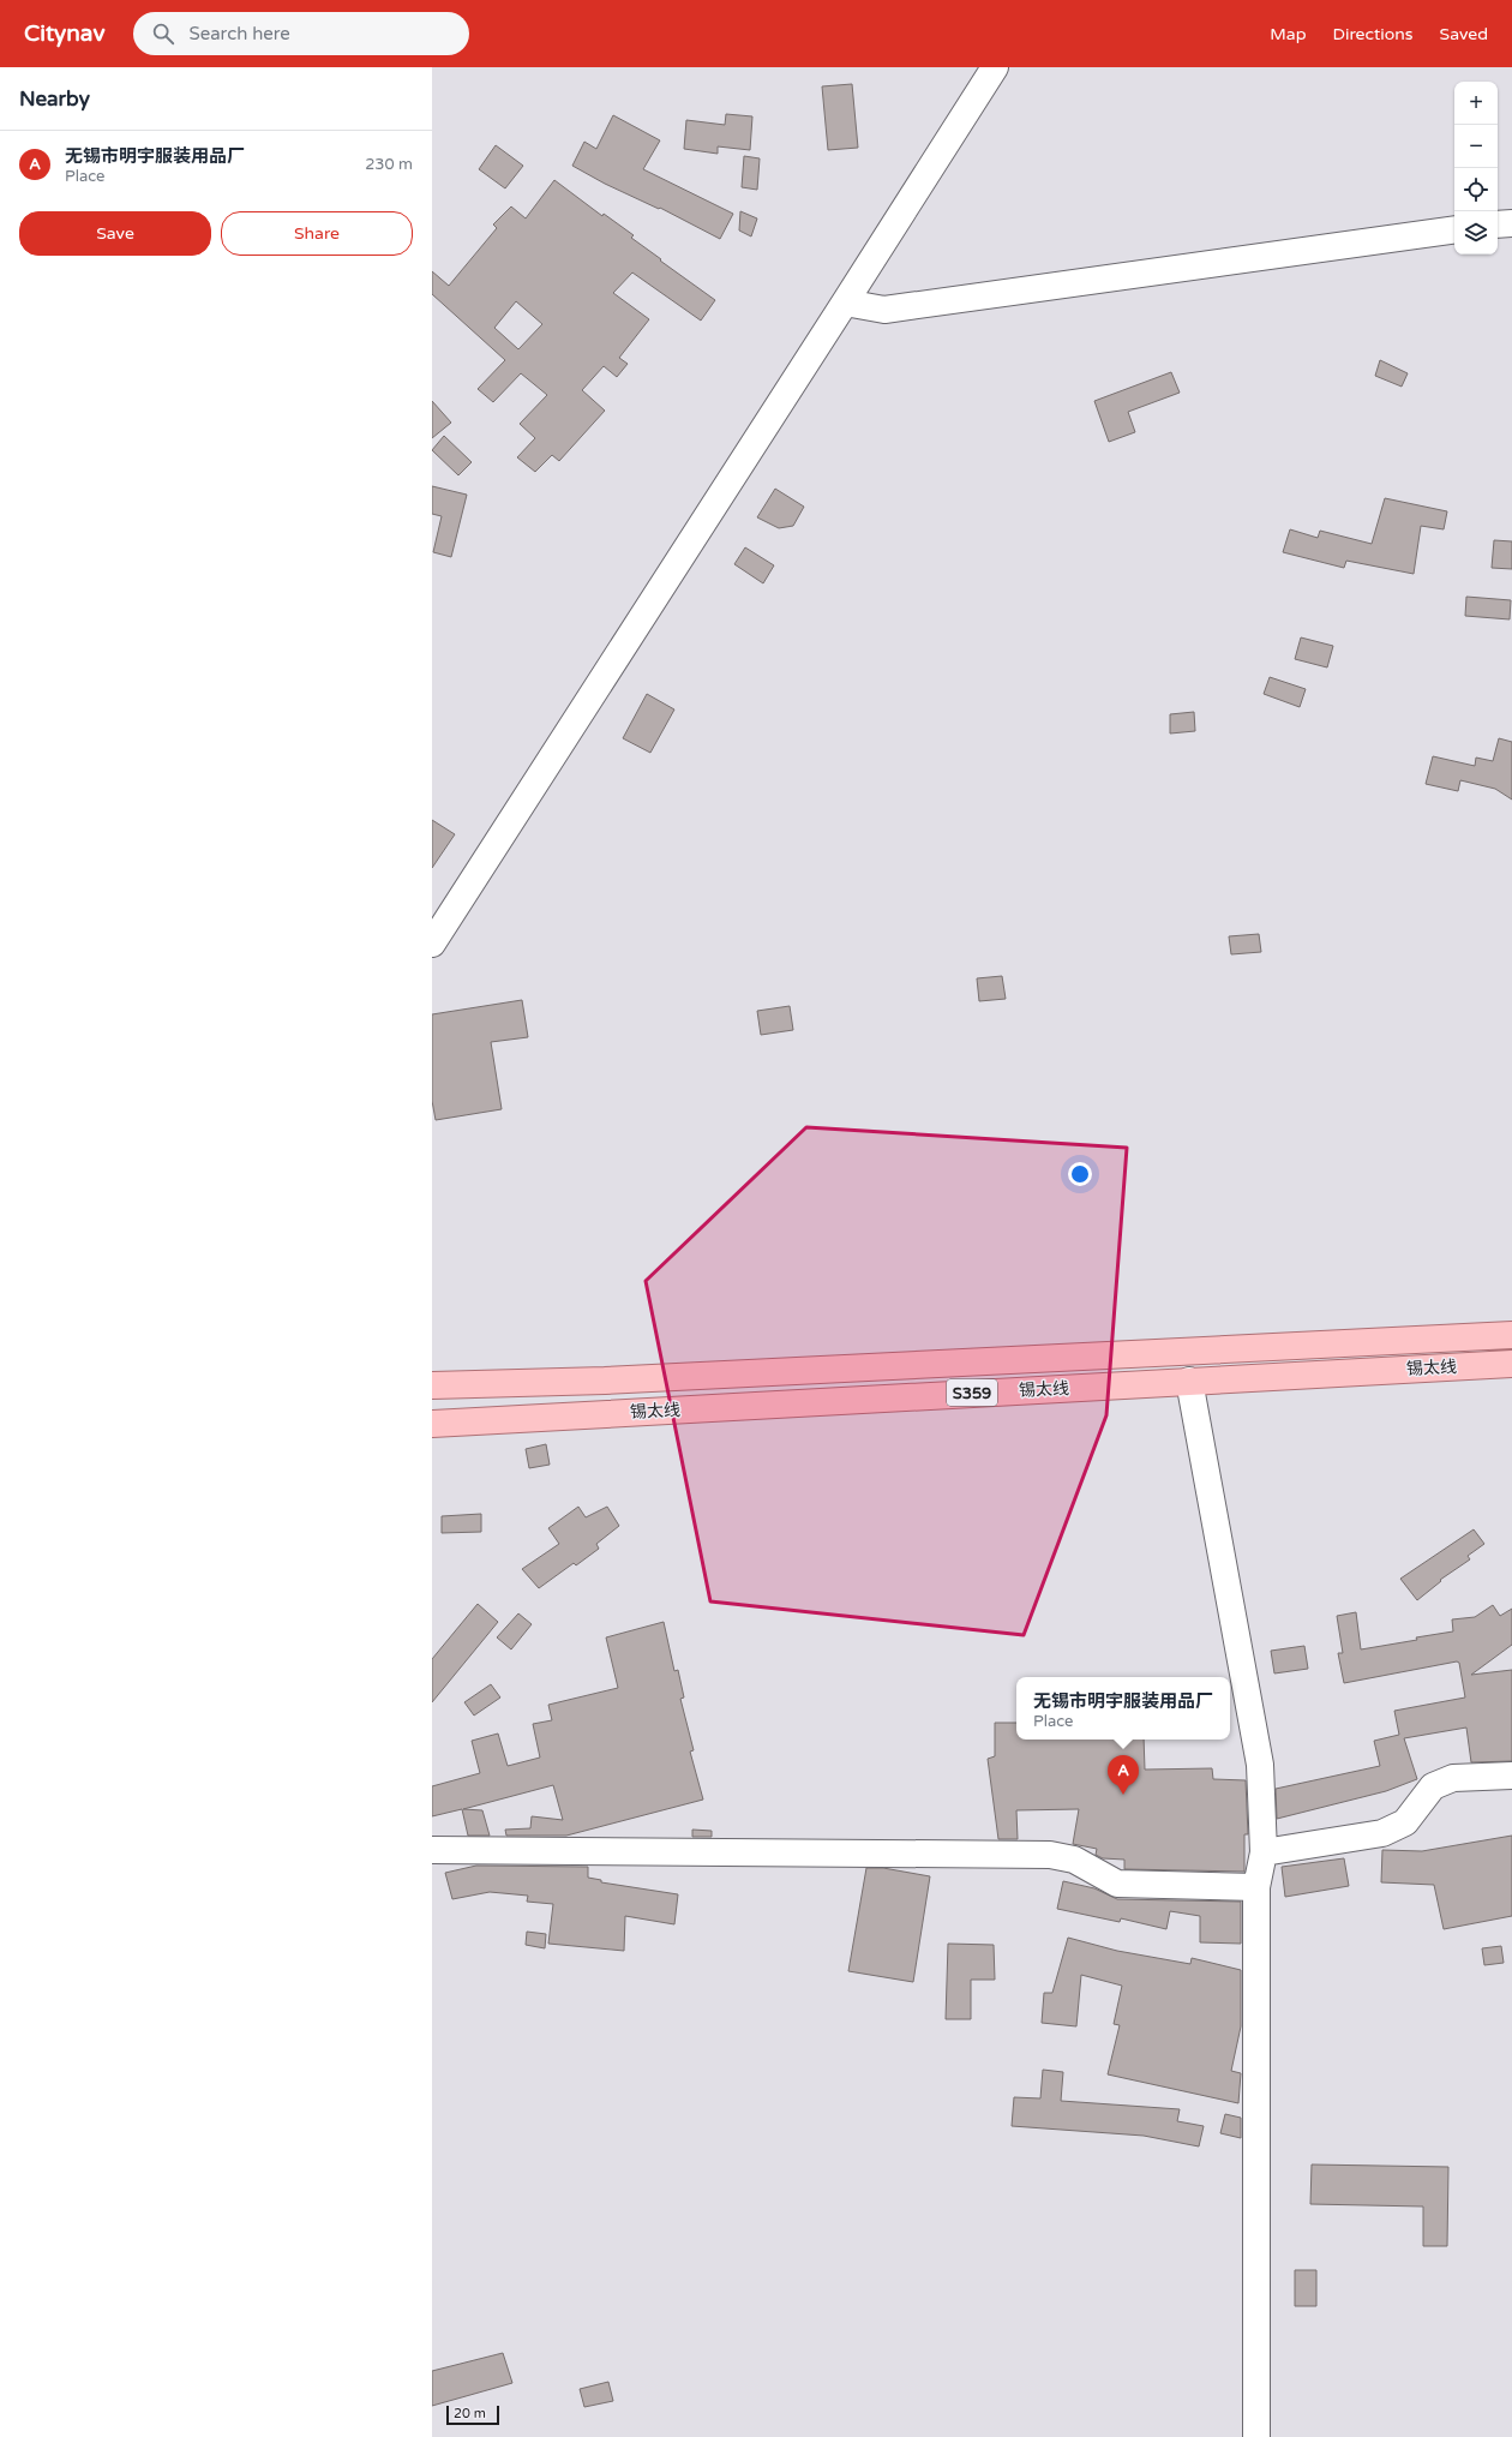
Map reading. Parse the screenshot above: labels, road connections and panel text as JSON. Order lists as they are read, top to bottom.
{
  "streets": {
    "main road": ["锡太线", "S359"]
  },
  "scale_bar": "20 m",
  "page": {
    "header": "Citynav",
    "search": "Search here",
    "nav": ["Map", "Directions", "Saved"],
    "heading": "Nearby",
    "map_buttons": ["+", "−"],
    "list": [
      {
        "mark": "A",
        "name": "无锡市明宇服装用品厂",
        "note": "Place",
        "value": "230 m"
      }
    ],
    "buttons": ["Save", "Share"],
    "popup": ["无锡市明宇服装用品厂", "Place"],
    "pins": "A",
    "scale": "20 m"
  }
}
